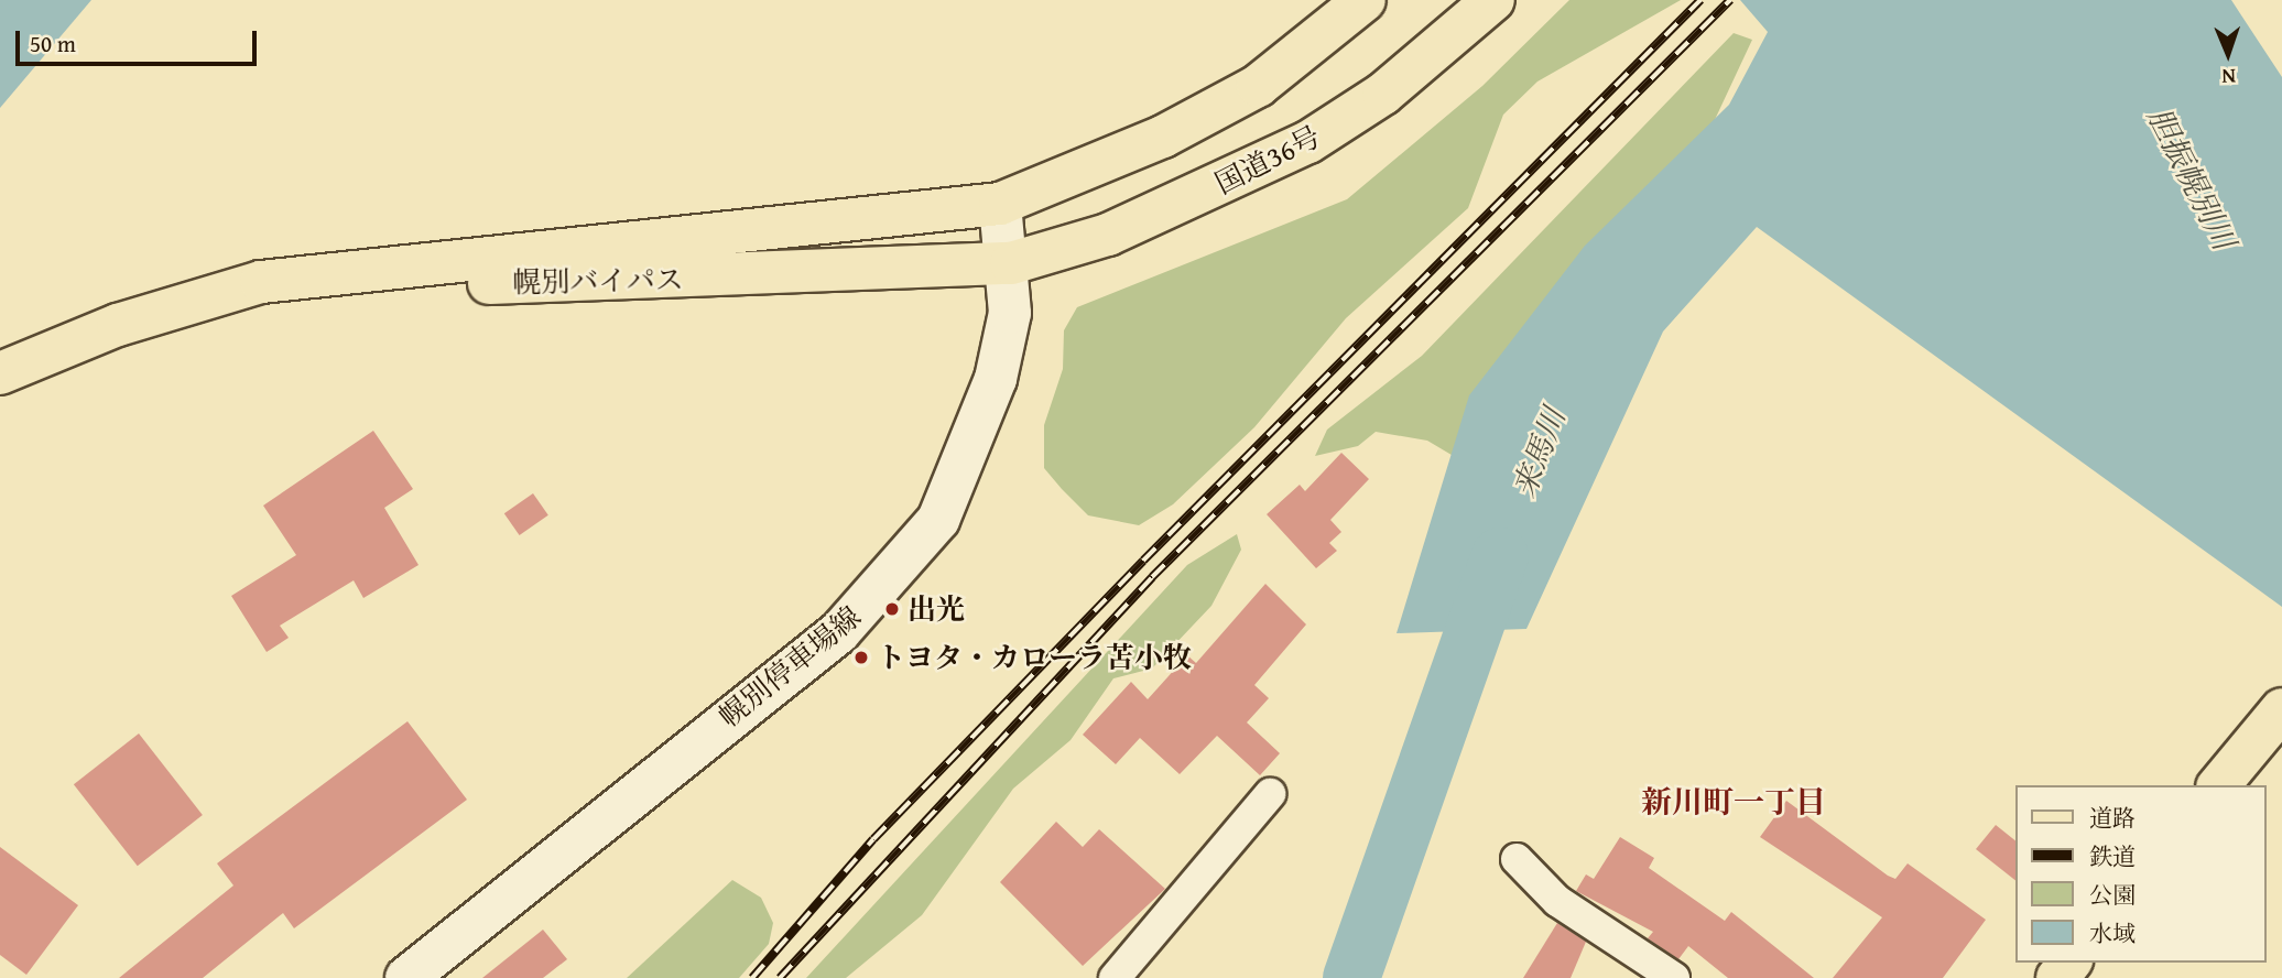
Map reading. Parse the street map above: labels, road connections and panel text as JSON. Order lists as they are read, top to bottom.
{
  "streets": {
    "main road": ["国道36号", "幌別バイパス", "幌別停車場線"]
  },
  "crossings": [
    ["国道36号", "幌別バイパス"],
    ["国道36号", "幌別停車場線"],
    ["幌別バイパス", "幌別停車場線"]
  ],
  "districts": ["新川町一丁目"],
  "water": ["胆振幌別川", "来馬川"],
  "places": ["出光", "トヨタ・カローラ苫小牧"],
  "legend": [
    "道路",
    "鉄道",
    "公園",
    "水域"
  ],
  "scale_bar": "50 m",
  "north": "bottom"
}
